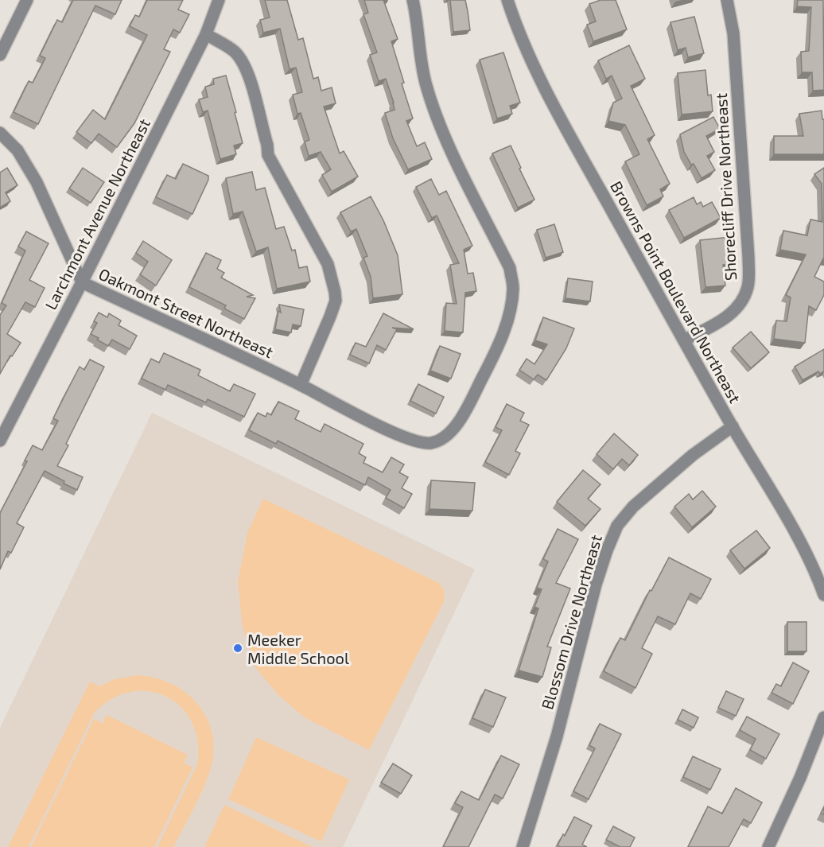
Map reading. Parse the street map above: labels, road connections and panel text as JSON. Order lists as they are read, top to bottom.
{
  "streets": {
    "street": [
      "Shorecliff Drive Northeast",
      "Larchmont Avenue Northeast",
      "Browns Point Boulevard Northeast",
      "Oakmont Street Northeast",
      "Blossom Drive Northeast"
    ]
  },
  "crossings": [
    ["Shorecliff Drive Northeast", "Browns Point Boulevard Northeast"],
    ["Larchmont Avenue Northeast", "Oakmont Street Northeast"],
    ["Browns Point Boulevard Northeast", "Blossom Drive Northeast"]
  ],
  "places": ["Meeker Middle School"]
}
